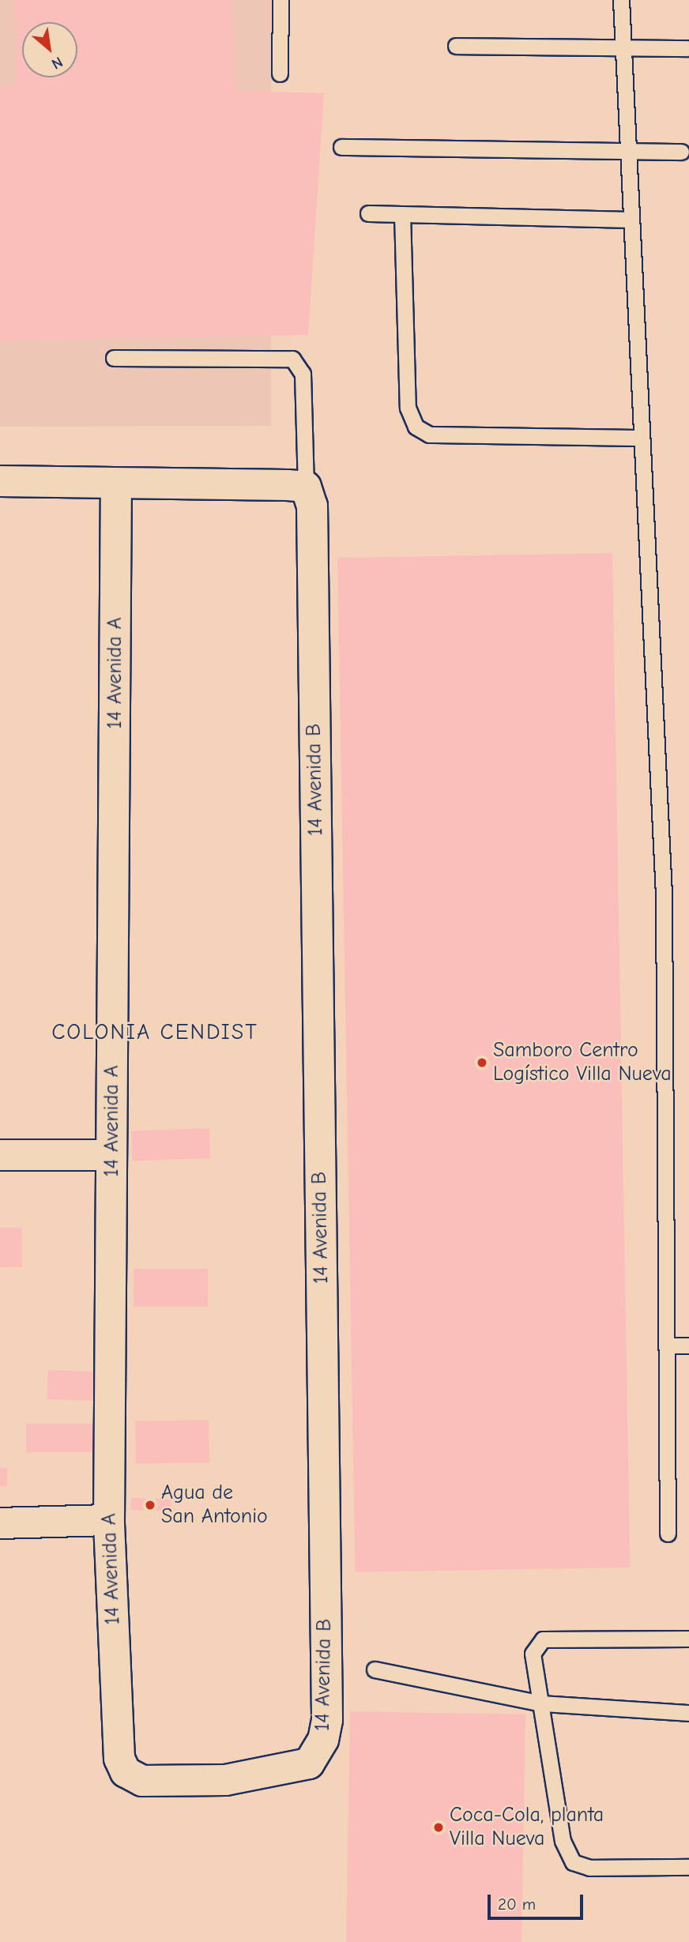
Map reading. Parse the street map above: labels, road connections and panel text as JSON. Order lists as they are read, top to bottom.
{
  "streets": {
    "street": ["14 Avenida A", "14 Avenida B"]
  },
  "crossings": [
    ["14 Avenida A", "14 Avenida B"]
  ],
  "districts": ["COLONIA CENDIST"],
  "places": ["Samboro Centro Logístico Villa Nueva", "Agua de San Antonio", "Coca-Cola, planta Villa Nueva"],
  "scale_bar": "20 m",
  "north": "bottom right"
}
